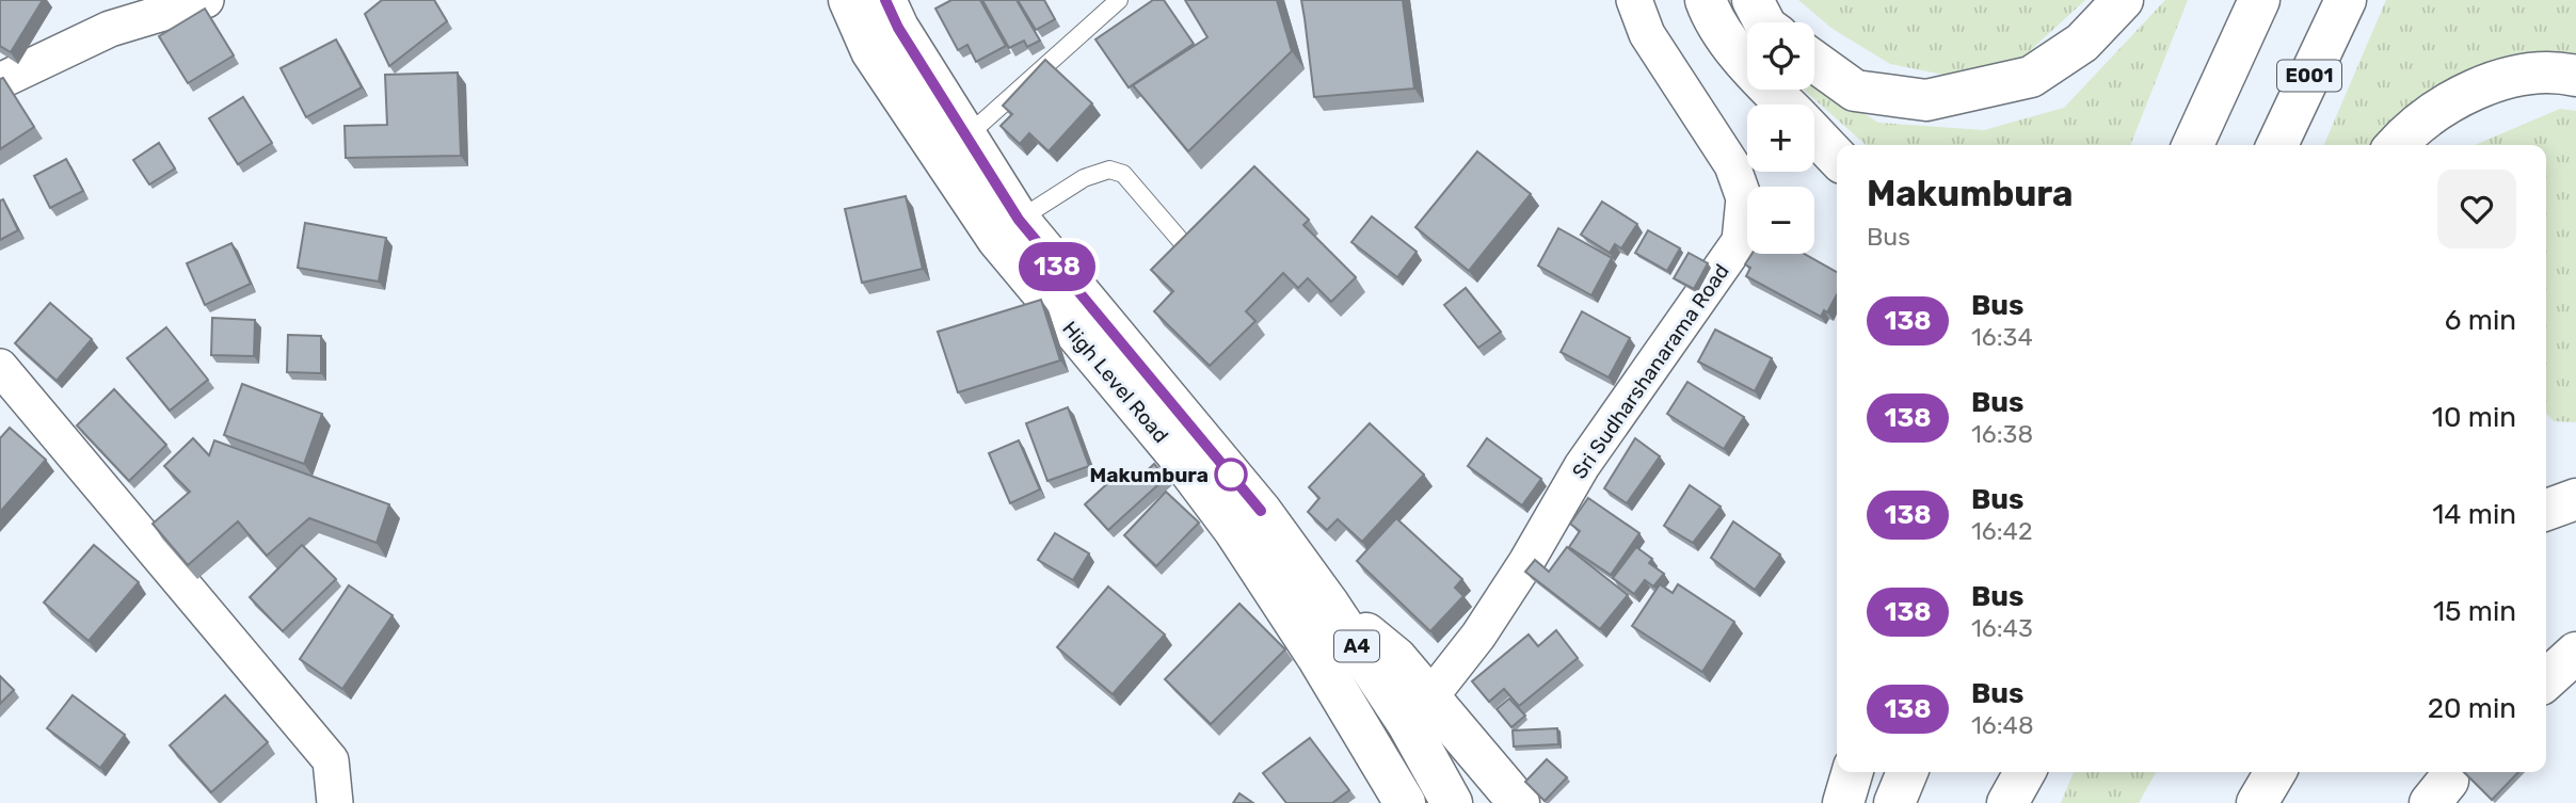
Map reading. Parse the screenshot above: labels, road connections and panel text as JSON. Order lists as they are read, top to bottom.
{
  "streets": {
    "highway": ["E001", "High Level Road", "A4"],
    "street": ["Sri Sudharshanarama Road"]
  },
  "crossings": [
    ["Sri Sudharshanarama Road", "High Level Road"]
  ],
  "places": ["Makumbura"],
  "lines": ["bus line 138"],
  "page": {
    "on_map": "138",
    "map_buttons": ["+", "−"],
    "heading": ["Makumbura", "Bus"],
    "list": [
      {
        "mark": "138",
        "name": "Bus",
        "note": "16:34",
        "value": "6 min"
      },
      {
        "mark": "138",
        "name": "Bus",
        "note": "16:38",
        "value": "10 min"
      },
      {
        "mark": "138",
        "name": "Bus",
        "note": "16:42",
        "value": "14 min"
      },
      {
        "mark": "138",
        "name": "Bus",
        "note": "16:43",
        "value": "15 min"
      },
      {
        "mark": "138",
        "name": "Bus",
        "note": "16:48",
        "value": "20 min"
      }
    ]
  }
}
